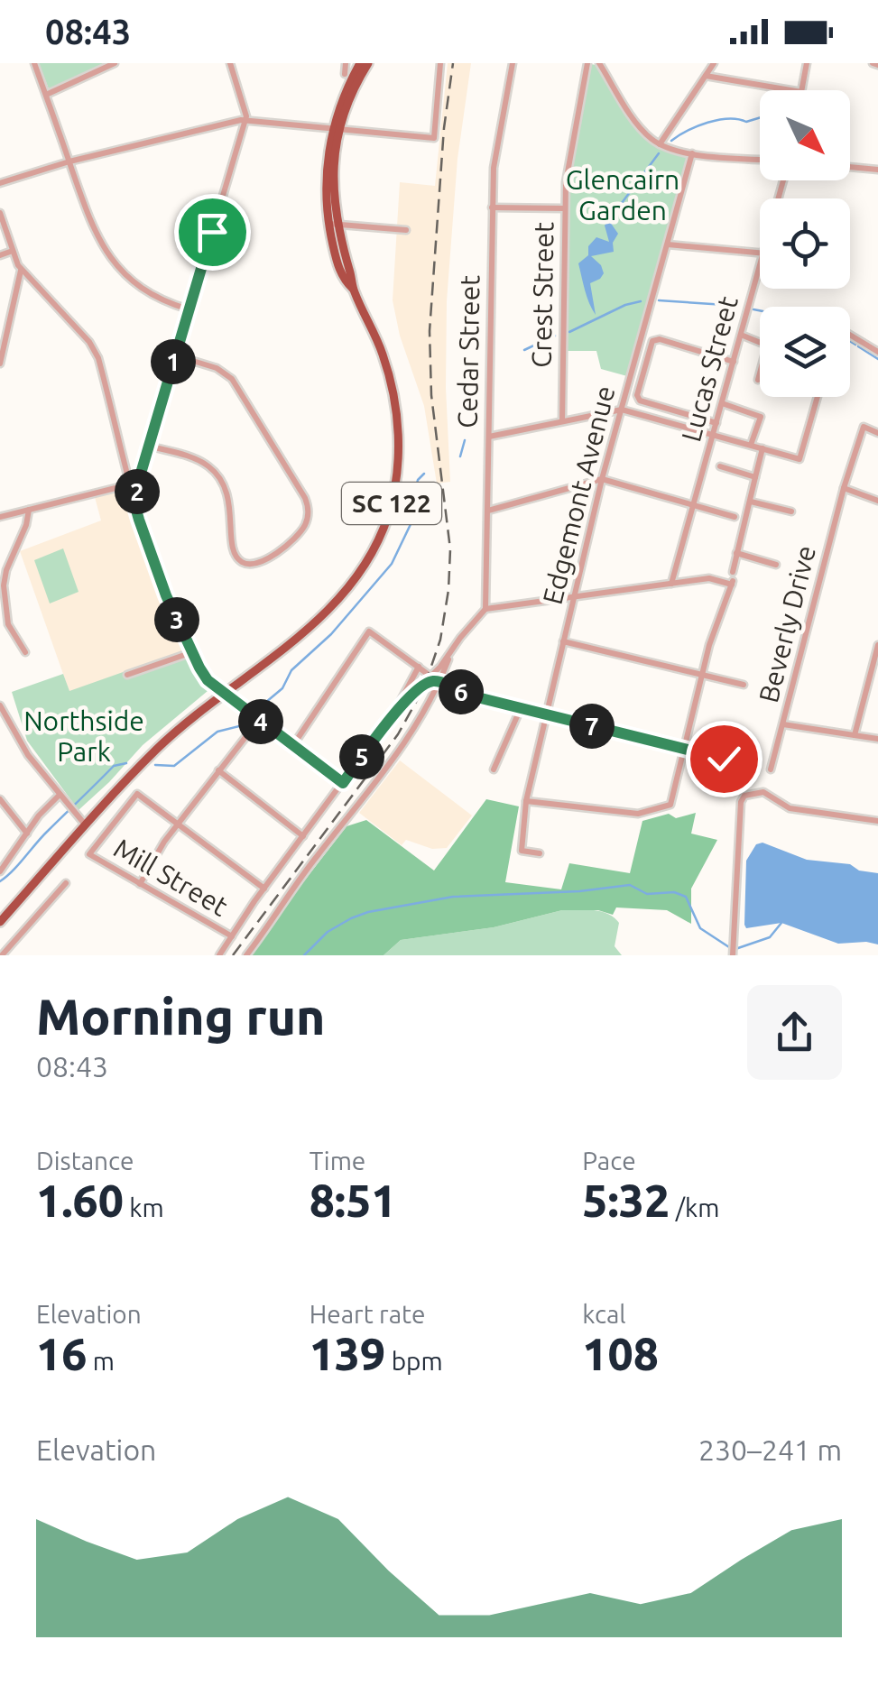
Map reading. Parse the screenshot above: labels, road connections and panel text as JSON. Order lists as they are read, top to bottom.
{
  "streets": {
    "main road": ["SC 122"],
    "street": [
      "Crest Street",
      "Cedar Street",
      "Lucas Street",
      "Edgemont Avenue",
      "Beverly Drive",
      "Mill Street"
    ]
  },
  "parks": ["Glencairn Garden", "Northside Park"],
  "north": "bottom right",
  "page": {
    "status": "08:43",
    "pins": [
      "1",
      "2",
      "3",
      "6",
      "4",
      "7",
      "5"
    ],
    "heading": ["Morning run", "08:43"],
    "stats": [
      ["Distance", "1.60 km"],
      ["Time", "8:51"],
      ["Pace", "5:32 /km"],
      ["Elevation", "16 m"],
      ["Heart rate", "139 bpm"],
      ["kcal", "108"]
    ],
    "chart": ["Elevation", "230–241 m"]
  }
}
